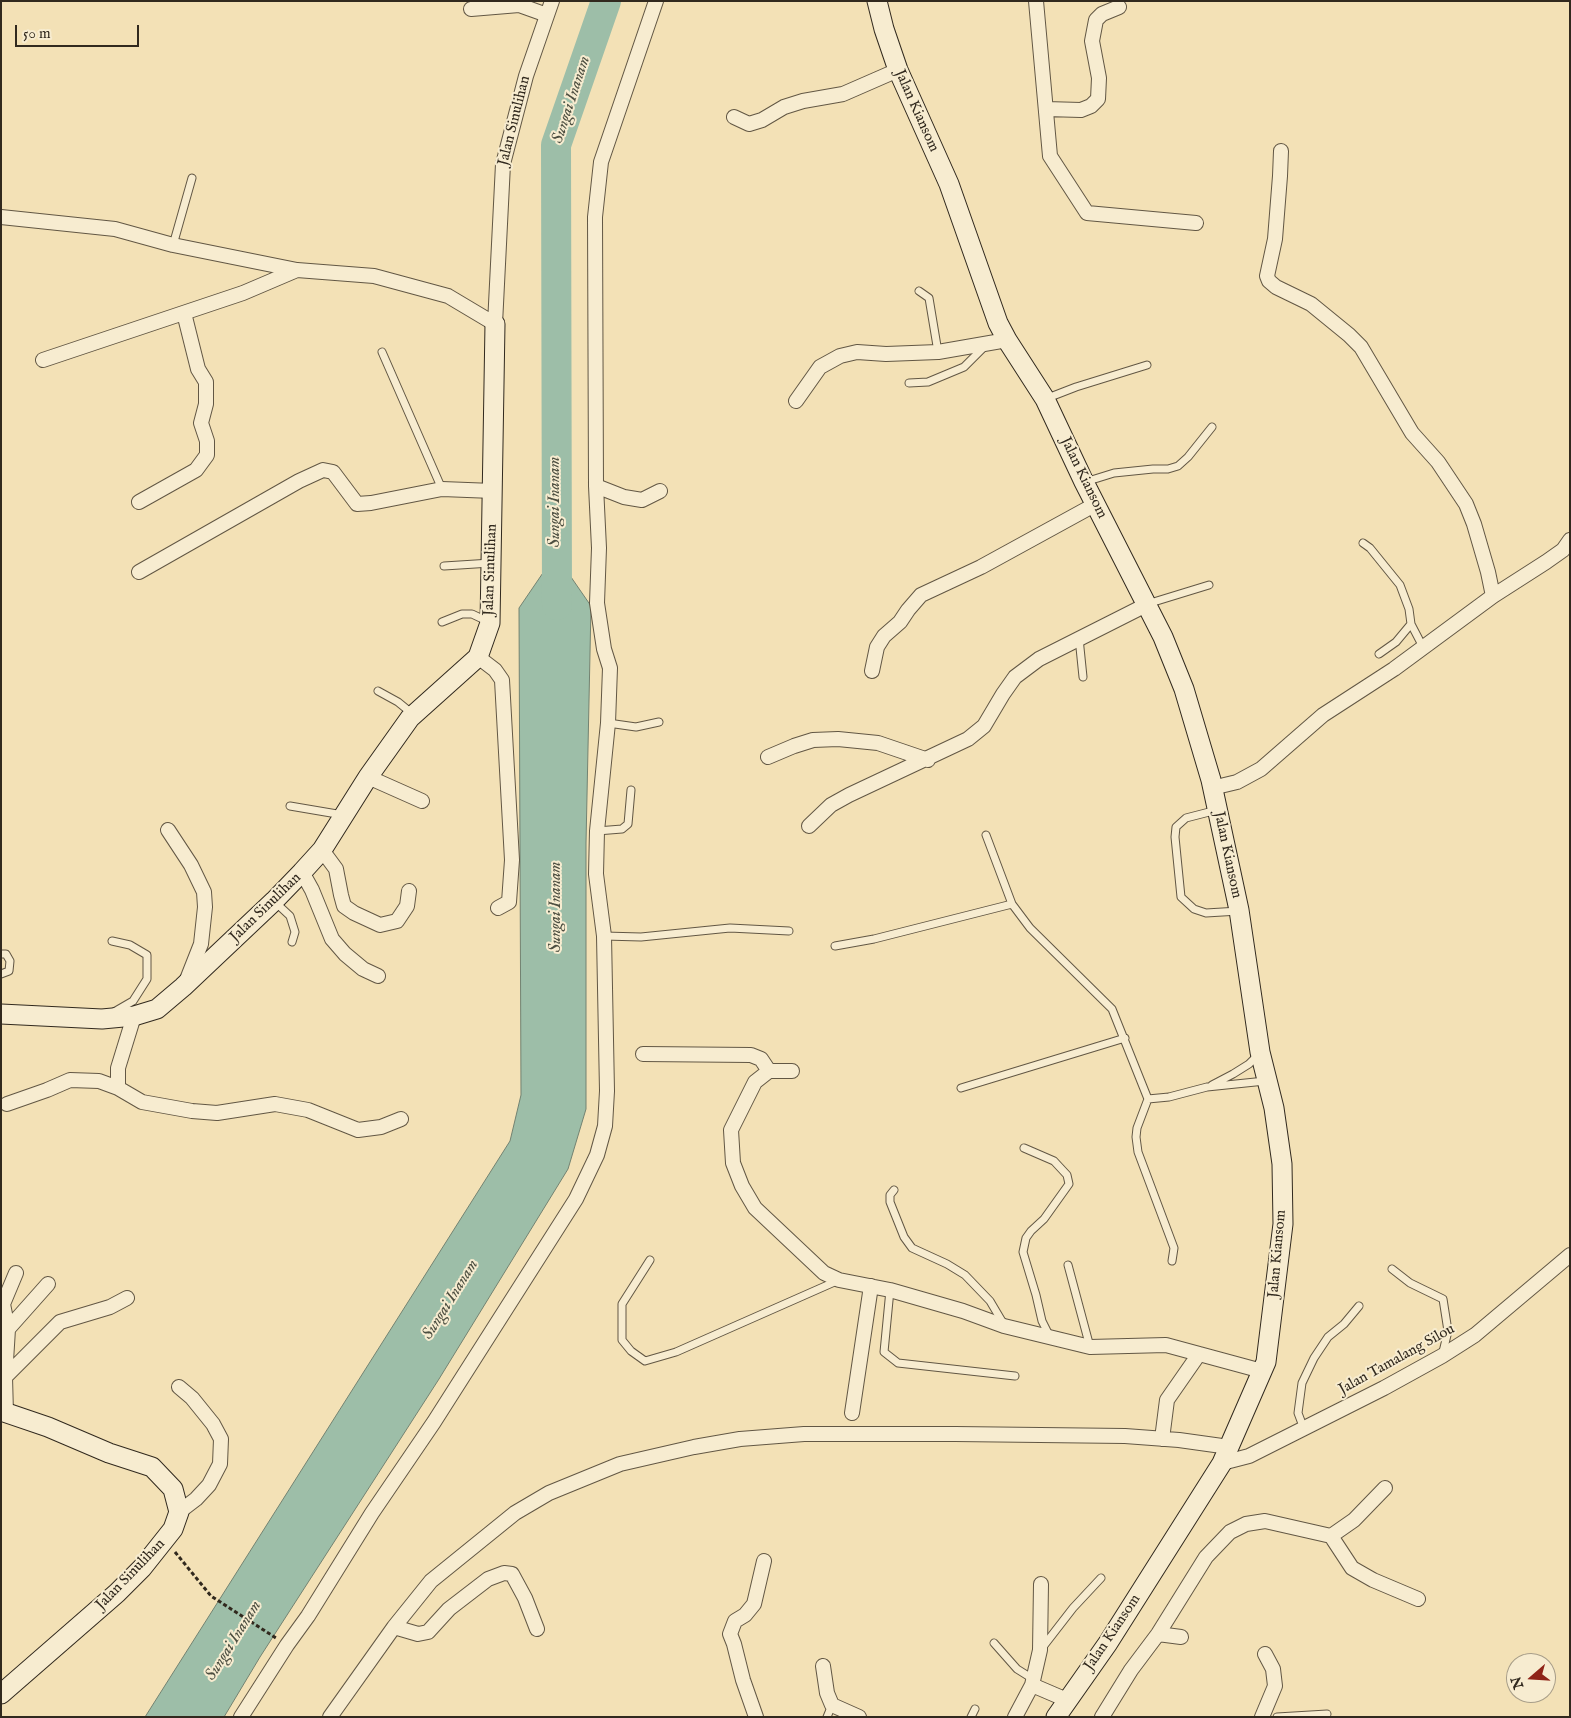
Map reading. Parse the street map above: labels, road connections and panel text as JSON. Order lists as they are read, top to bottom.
{
  "streets": {
    "street": ["Jalan Kiansom", "Jalan Sinulihan", "Jalan Tamalang Silou"]
  },
  "crossings": [
    ["Jalan Kiansom", "Jalan Tamalang Silou"]
  ],
  "water": ["Sungai Inanam"],
  "scale_bar": "50 m",
  "north": "left"
}
